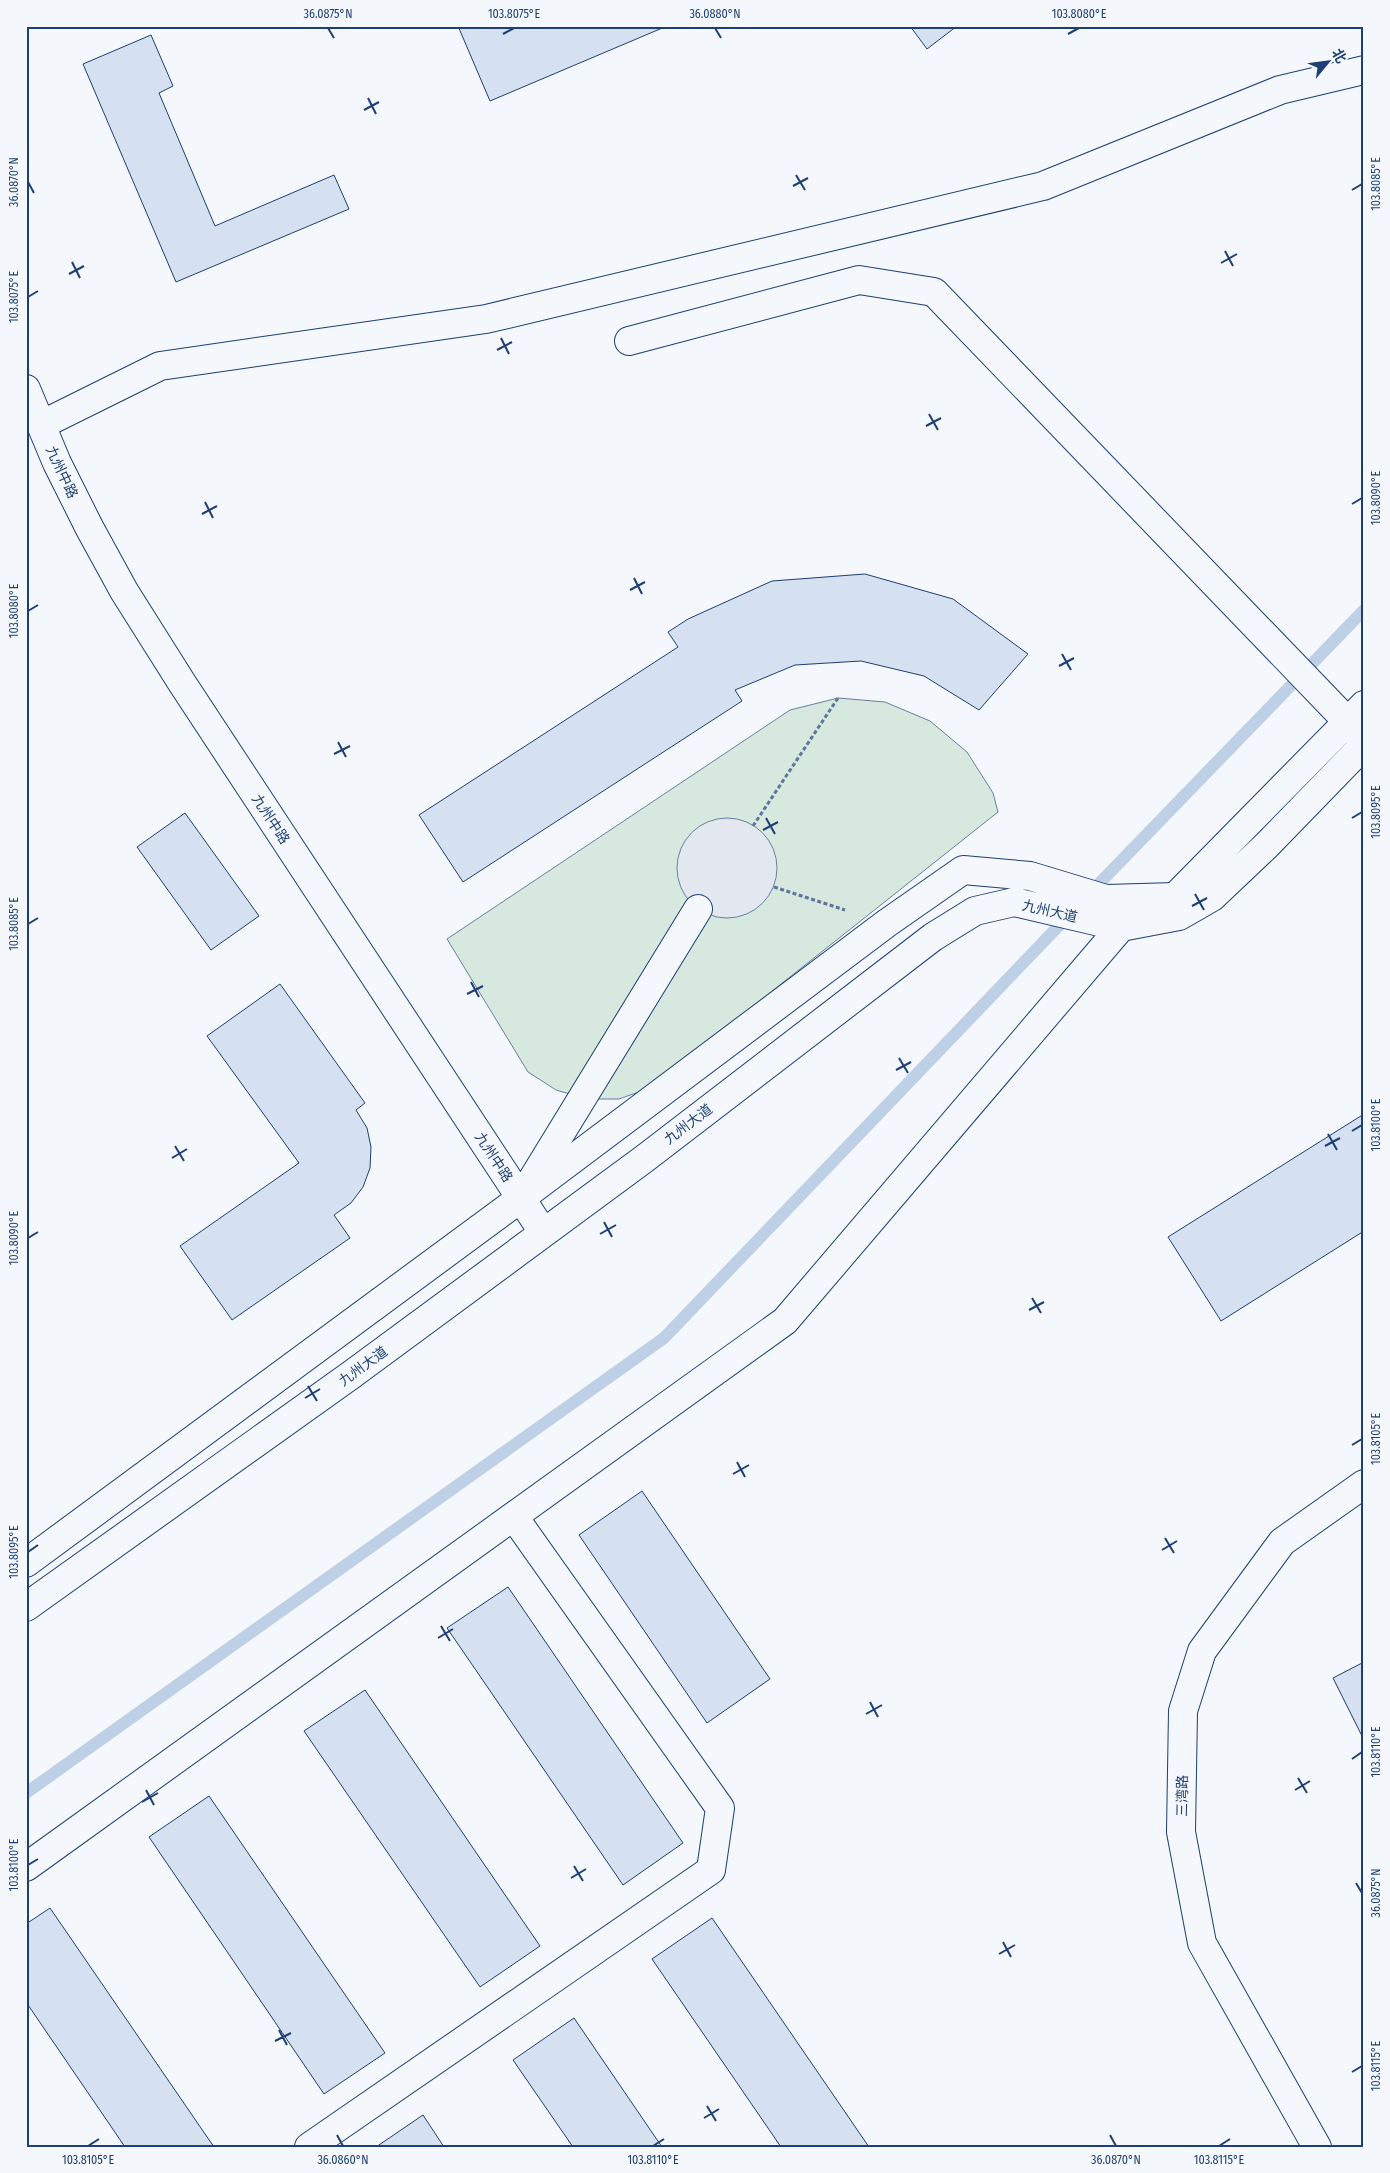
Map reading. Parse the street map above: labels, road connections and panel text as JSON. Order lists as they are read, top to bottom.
{
  "streets": {
    "street": ["九州中路", "九州大道", "三湾路"]
  },
  "crossings": [
    ["九州中路", "九州大道"]
  ],
  "north": "top right",
  "coordinates": [
    "36.0875°N",
    "103.8075°E",
    "36.0880°N",
    "103.8080°E",
    "36.0870°N",
    "103.8085°E",
    "103.8090°E",
    "103.8095°E",
    "103.8100°E",
    "103.8105°E",
    "103.8110°E",
    "103.8115°E",
    "36.0860°N"
  ]
}
